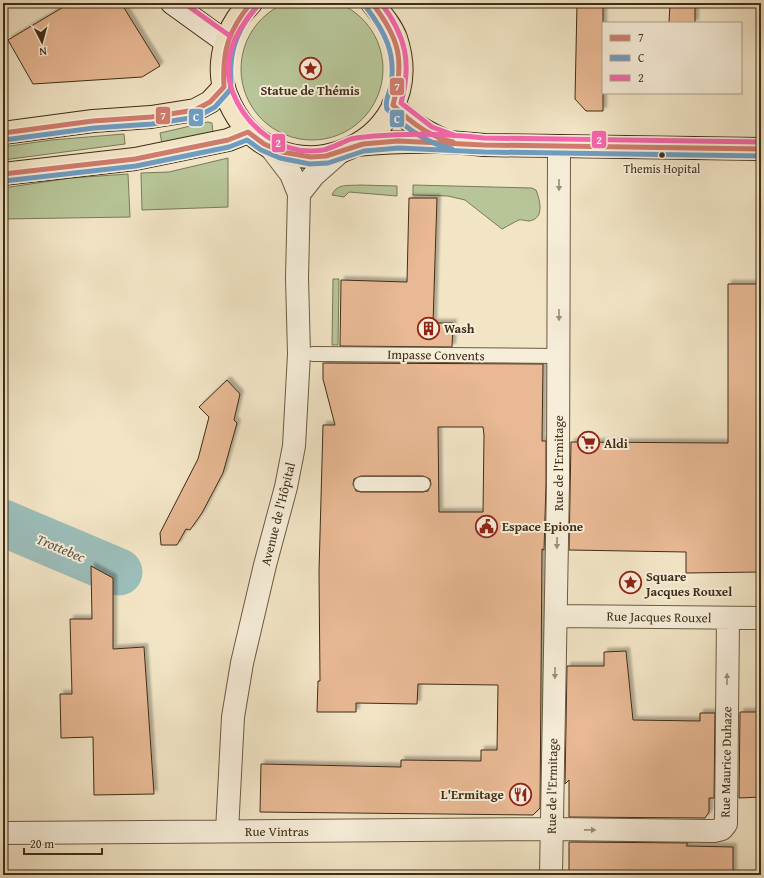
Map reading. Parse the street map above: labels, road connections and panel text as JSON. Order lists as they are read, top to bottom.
{
  "streets": {
    "street": [
      "Rue de l'Ermitage",
      "Avenue de l'Hôpital",
      "Rue Jacques Rouxel",
      "Rue Maurice Duhaze",
      "Rue Vintras"
    ],
    "lane": ["Impasse Convents"]
  },
  "crossings": [
    ["Impasse Convents", "Rue de l'Ermitage"],
    ["Rue de l'Ermitage", "Rue Jacques Rouxel"],
    ["Rue de l'Ermitage", "Rue Maurice Duhaze"],
    ["Rue de l'Ermitage", "Rue Vintras"],
    ["Avenue de l'Hôpital", "Rue Vintras"],
    ["Rue Jacques Rouxel", "Rue Maurice Duhaze"],
    ["Rue Maurice Duhaze", "Rue Vintras"]
  ],
  "one_way": ["Rue de l'Ermitage"],
  "water": ["Trottebec"],
  "places": {
    "place": ["Statue de Thémis", "Square Jacques Rouxel"],
    "other": ["Themis Hopital"],
    "building": ["Wash"],
    "supermarket": ["Aldi"],
    "public building": ["Espace Epione"],
    "restaurant": ["L'Ermitage"]
  },
  "lines": ["transit line 7", "transit line 2", "transit line C"],
  "legend": ["7", "C", "2"],
  "scale_bar": "20 m",
  "north": "bottom"
}
